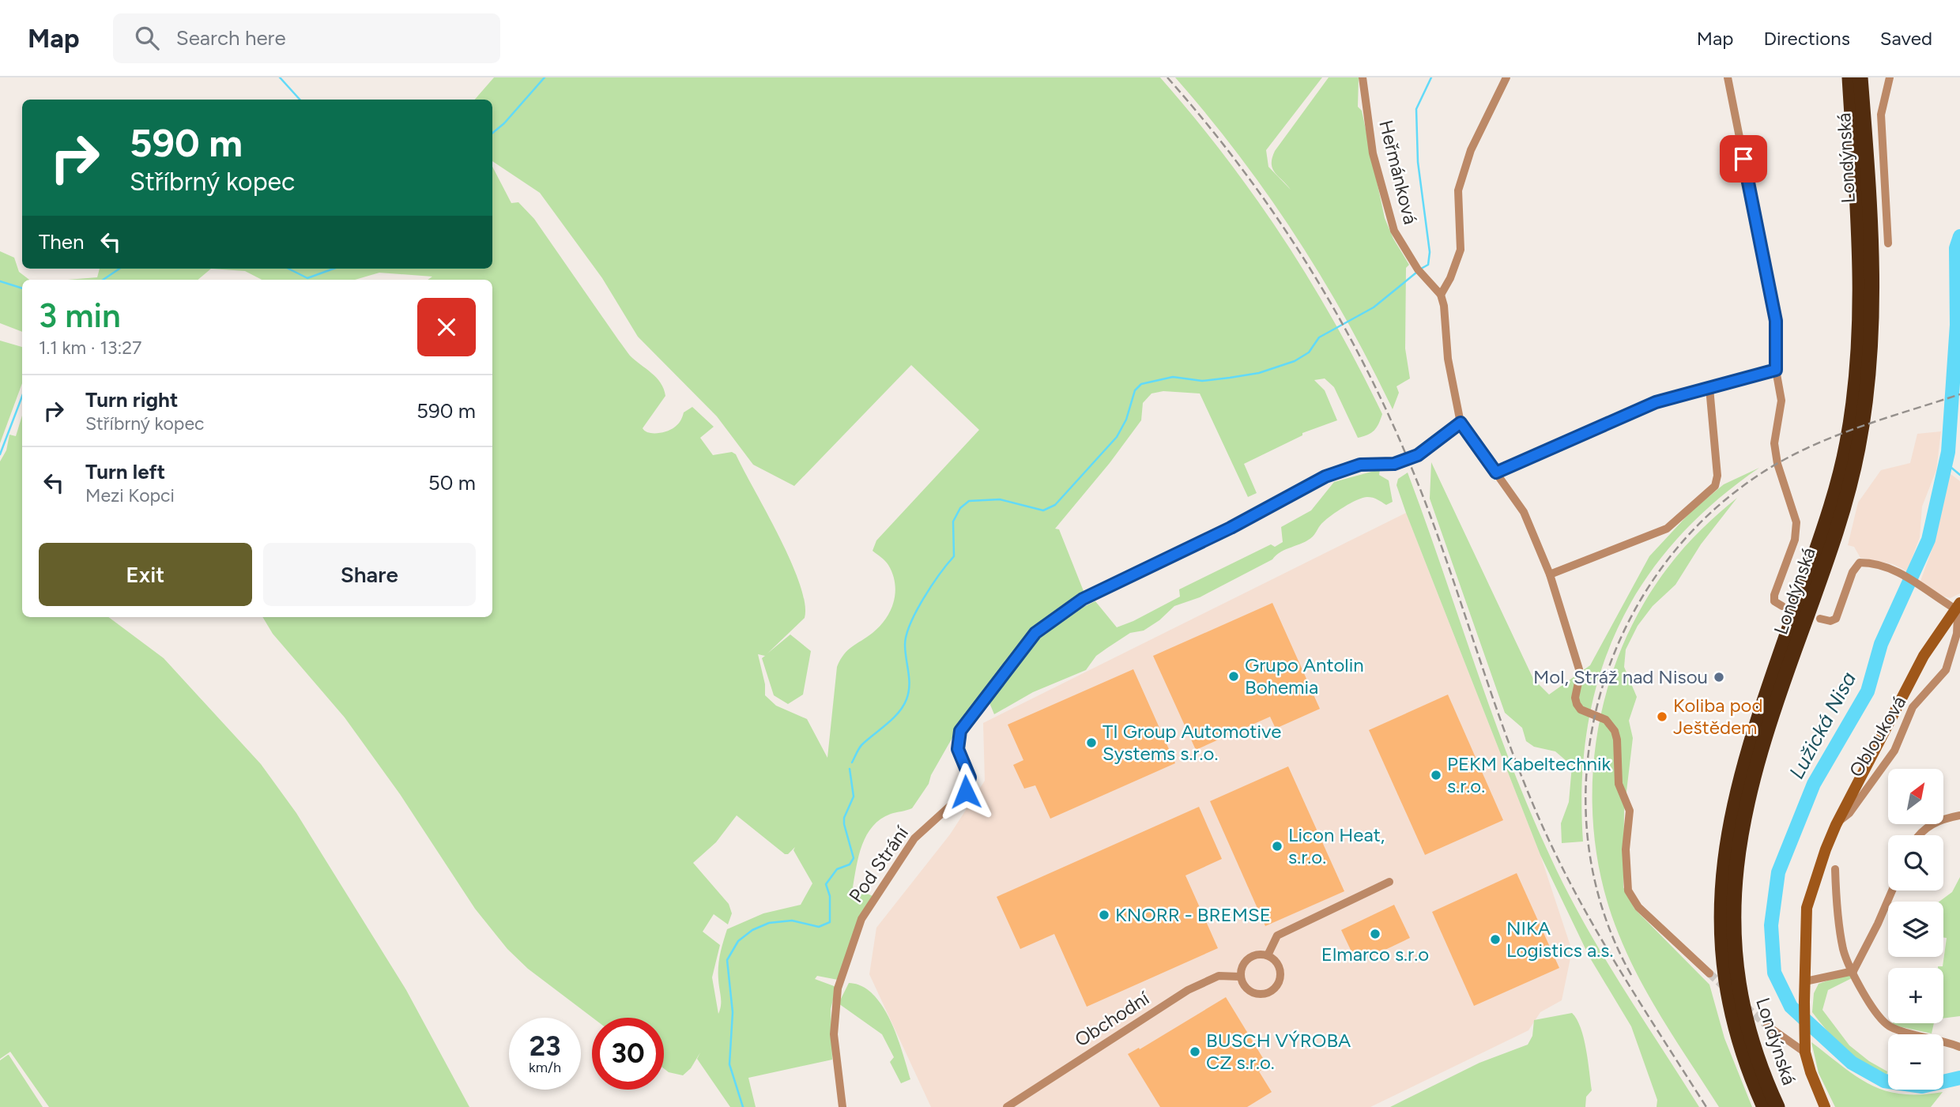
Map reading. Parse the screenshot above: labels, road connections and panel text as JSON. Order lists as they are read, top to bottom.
{
  "streets": {
    "highway": ["Londýnská"],
    "street": [
      "Heřmánková",
      "Oblouková",
      "Pod Strání",
      "Obchodní"
    ]
  },
  "crossings": [
    ["Londýnská", "Oblouková"]
  ],
  "water": ["Lužická Nisa"],
  "places": [
    "Grupo Antolin Bohemia",
    "Mol, Stráž nad Nisou",
    "Koliba pod Ještědem",
    "TI Group Automotive Systems s.r.o.",
    "PEKM Kabeltechnik s.r.o.",
    "Licon Heat, s.r.o.",
    "KNORR - BREMSE",
    "Elmarco s.r.o",
    "NIKA Logistics a.s.",
    "BUSCH VÝROBA CZ s.r.o."
  ],
  "north": "top right",
  "page": {
    "header": "Map",
    "search": "Search here",
    "nav": ["Map", "Directions", "Saved"],
    "turn": ["590 m", "Stříbrný kopec"],
    "then": "Then",
    "heading": ["3 min", "1.1 km · 13:27"],
    "list": [
      {
        "name": "Turn right",
        "note": "Stříbrný kopec",
        "value": "590 m"
      },
      {
        "name": "Turn left",
        "note": "Mezi Kopci",
        "value": "50 m"
      }
    ],
    "buttons": ["Exit", "Share"],
    "map_buttons": ["+", "−"],
    "speed": "23 km/h",
    "limit": "30"
  }
}
